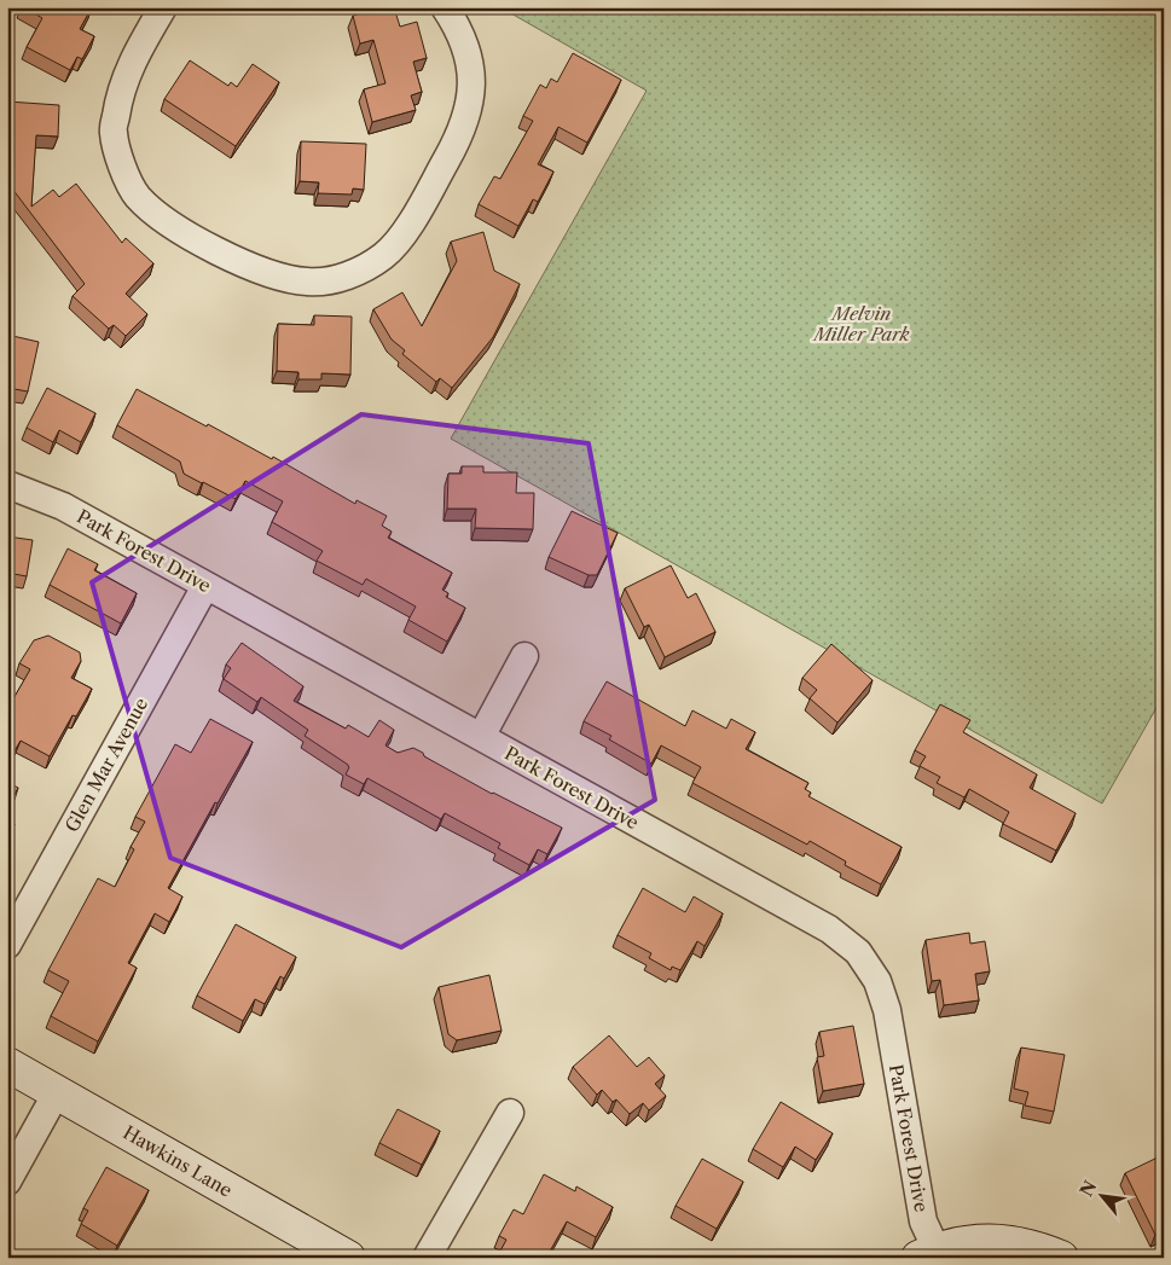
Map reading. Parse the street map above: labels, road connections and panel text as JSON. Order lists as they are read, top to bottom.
{
  "streets": {
    "street": ["Park Forest Drive", "Glen Mar Avenue", "Hawkins Lane"]
  },
  "crossings": [
    ["Park Forest Drive", "Glen Mar Avenue"]
  ],
  "parks": ["Melvin Miller Park"],
  "north": "top left"
}
